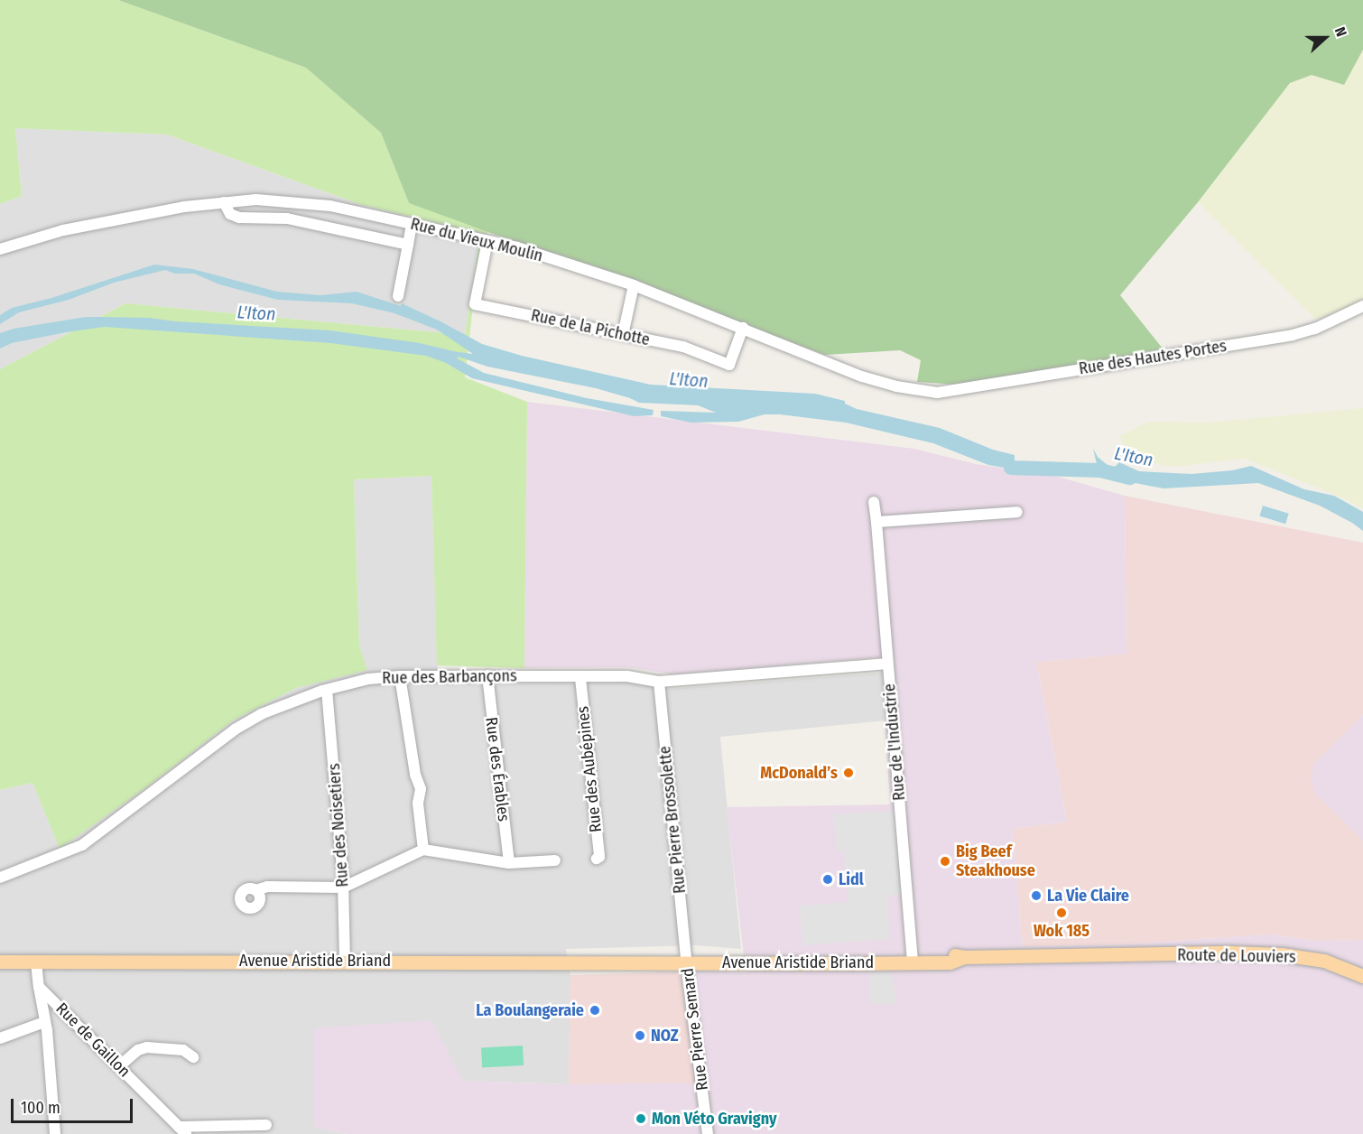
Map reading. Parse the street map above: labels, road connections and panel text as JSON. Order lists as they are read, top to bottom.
{
  "streets": {
    "main road": ["Route de Louviers", "Avenue Aristide Briand"],
    "street": [
      "Rue du Vieux Moulin",
      "Rue de la Pichotte",
      "Rue des Hautes Portes",
      "Rue des Barbançons",
      "Rue de l'Industrie",
      "Rue des Érables",
      "Rue des Aubépines",
      "Rue Pierre Brossolette",
      "Rue des Noisetiers",
      "Rue Pierre Semard",
      "Rue de Gaillon"
    ]
  },
  "crossings": [
    ["Rue du Vieux Moulin", "Rue de la Pichotte"],
    ["Rue du Vieux Moulin", "Rue des Hautes Portes"],
    ["Rue des Barbançons", "Rue de l'Industrie"],
    ["Rue des Barbançons", "Rue des Érables"],
    ["Rue des Barbançons", "Rue des Aubépines"],
    ["Rue des Barbançons", "Rue Pierre Brossolette"],
    ["Rue des Barbançons", "Rue des Noisetiers"],
    ["Rue de l'Industrie", "Avenue Aristide Briand"],
    ["Rue Pierre Brossolette", "Avenue Aristide Briand"],
    ["Rue Pierre Brossolette", "Rue Pierre Semard"],
    ["Rue des Noisetiers", "Avenue Aristide Briand"],
    ["Route de Louviers", "Avenue Aristide Briand"],
    ["Avenue Aristide Briand", "Rue Pierre Semard"]
  ],
  "water": ["L'Iton"],
  "places": [
    "McDonald’s",
    "Big Beef Steakhouse",
    "Lidl",
    "La Vie Claire",
    "Wok 185",
    "La Boulangeraie",
    "NOZ",
    "Mon Véto Gravigny"
  ],
  "scale_bar": "100 m",
  "north": "right"
}
